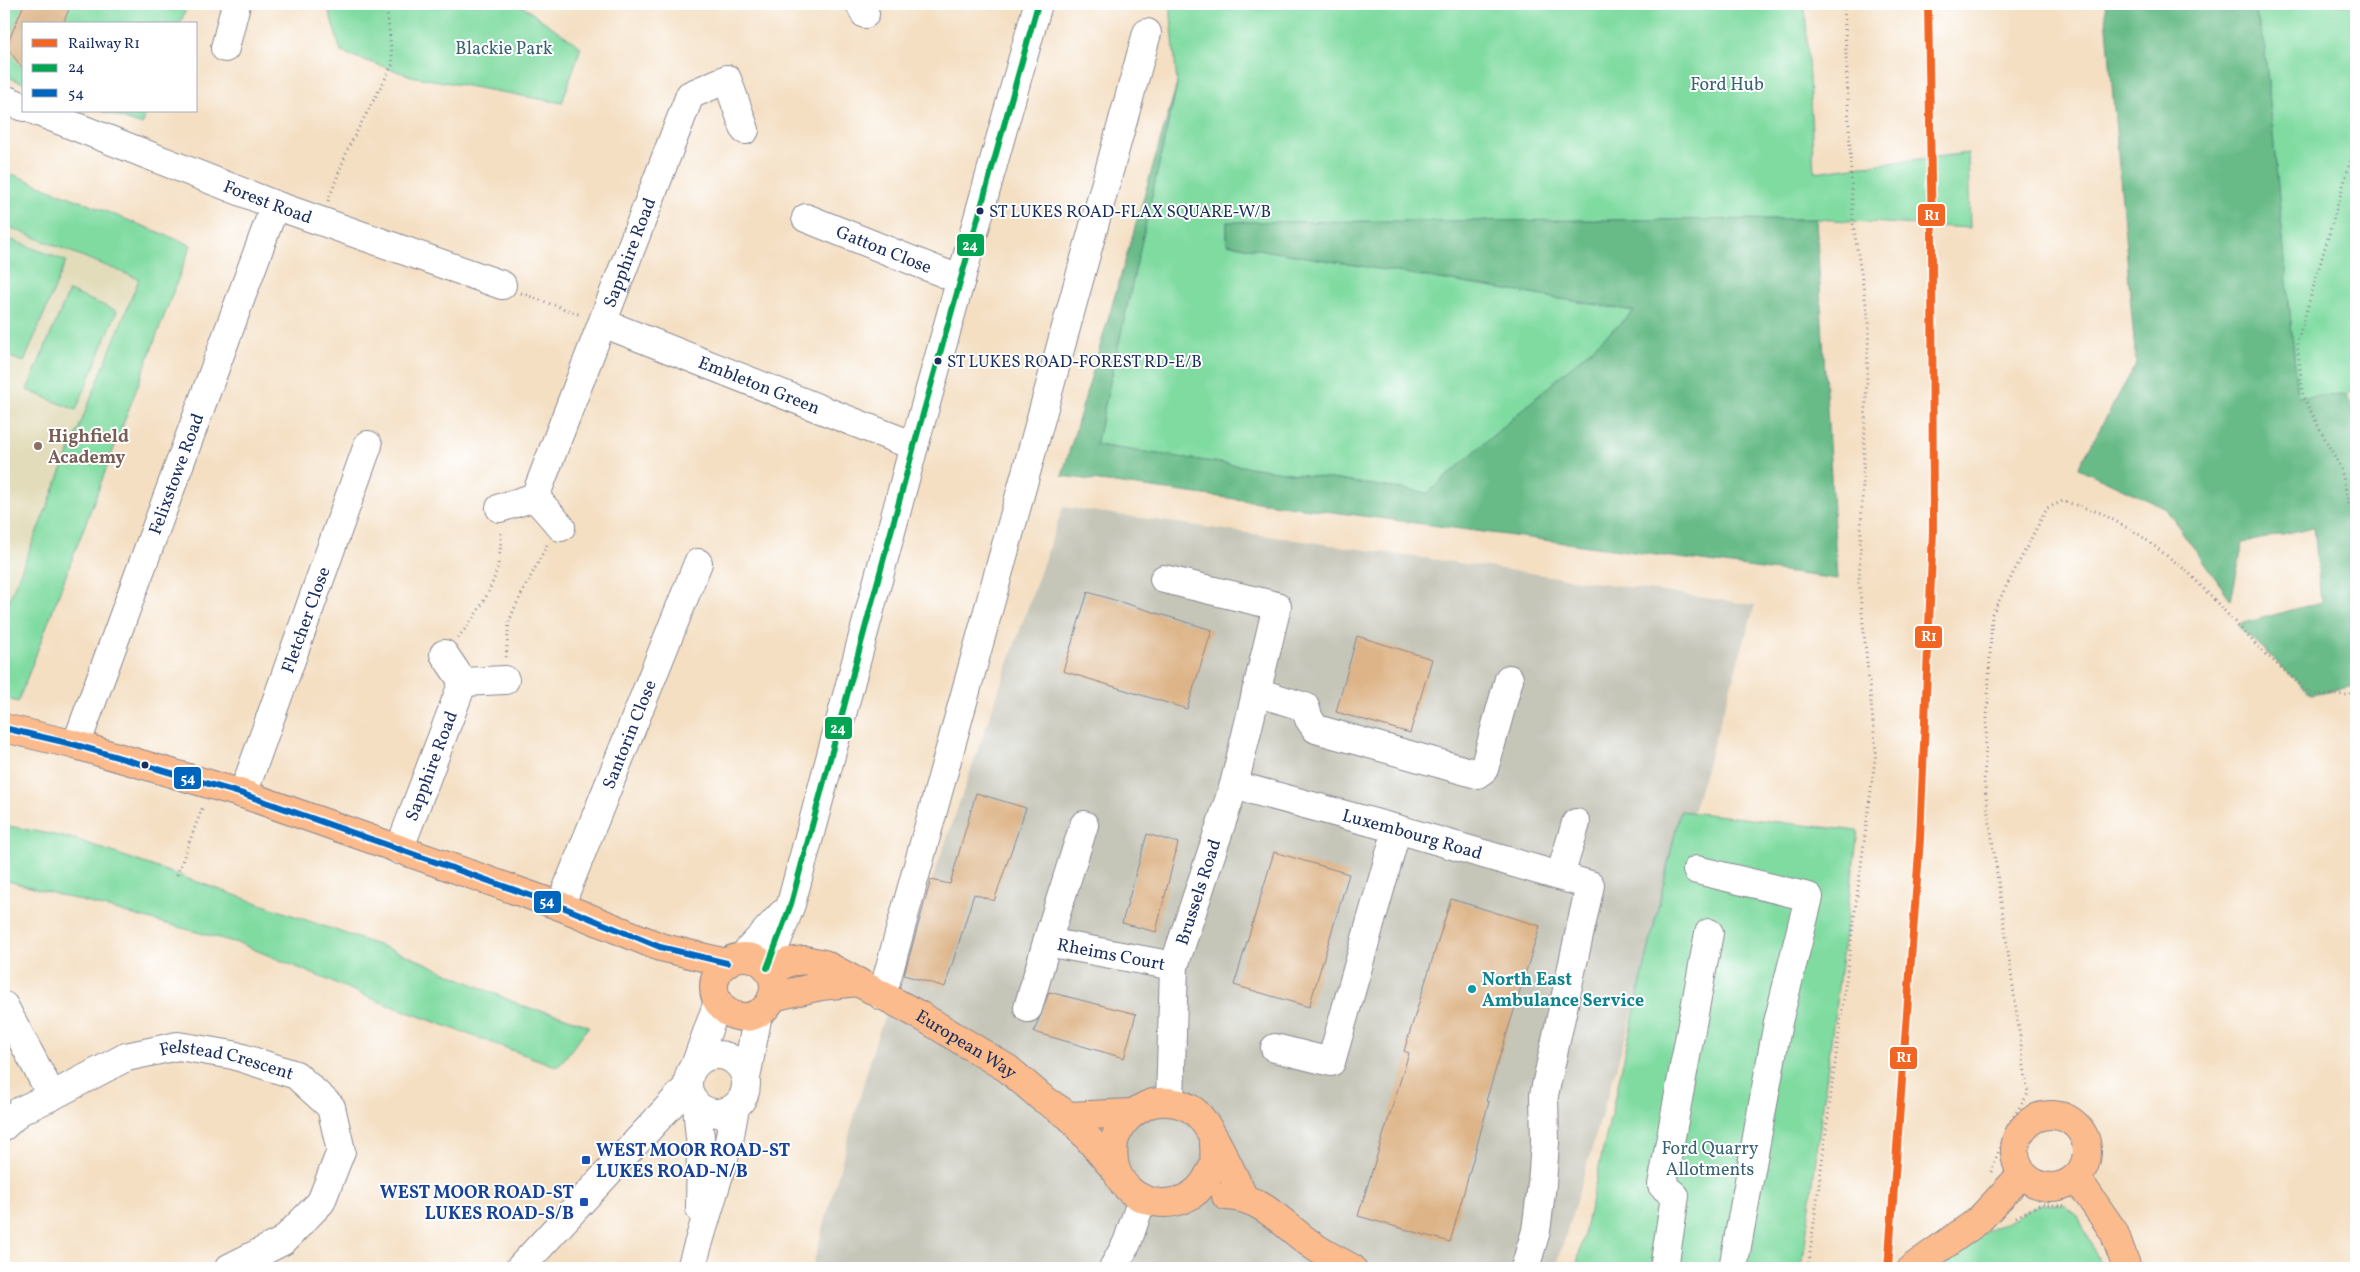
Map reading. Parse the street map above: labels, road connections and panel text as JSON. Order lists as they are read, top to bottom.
{
  "streets": {
    "main road": ["European Way"],
    "street": [
      "Forest Road",
      "Gatton Close",
      "Sapphire Road",
      "Embleton Green",
      "Felixstowe Road",
      "Fletcher Close",
      "Santorin Close",
      "Luxembourg Road",
      "Brussels Road",
      "Rheims Court",
      "Felstead Crescent"
    ]
  },
  "crossings": [
    ["Forest Road", "Felixstowe Road"],
    ["Sapphire Road", "Embleton Green"],
    ["Luxembourg Road", "Brussels Road"],
    ["Brussels Road", "Rheims Court"],
    ["Brussels Road", "European Way"]
  ],
  "parks": ["Blackie Park", "Ford Hub", "Ford Quarry Allotments"],
  "places": {
    "other": [
      "ST LUKES ROAD-FLAX SQUARE-W/B",
      "ST LUKES ROAD-FOREST RD-E/B",
      "Highfield Academy",
      "North East Ambulance Service"
    ],
    "transit": ["WEST MOOR ROAD-ST LUKES ROAD-N/B", "WEST MOOR ROAD-ST LUKES ROAD-S/B"]
  },
  "lines": ["rail line R1", "transit line 24", "transit line 54"],
  "legend": ["Railway R1", "24", "54"]
}
